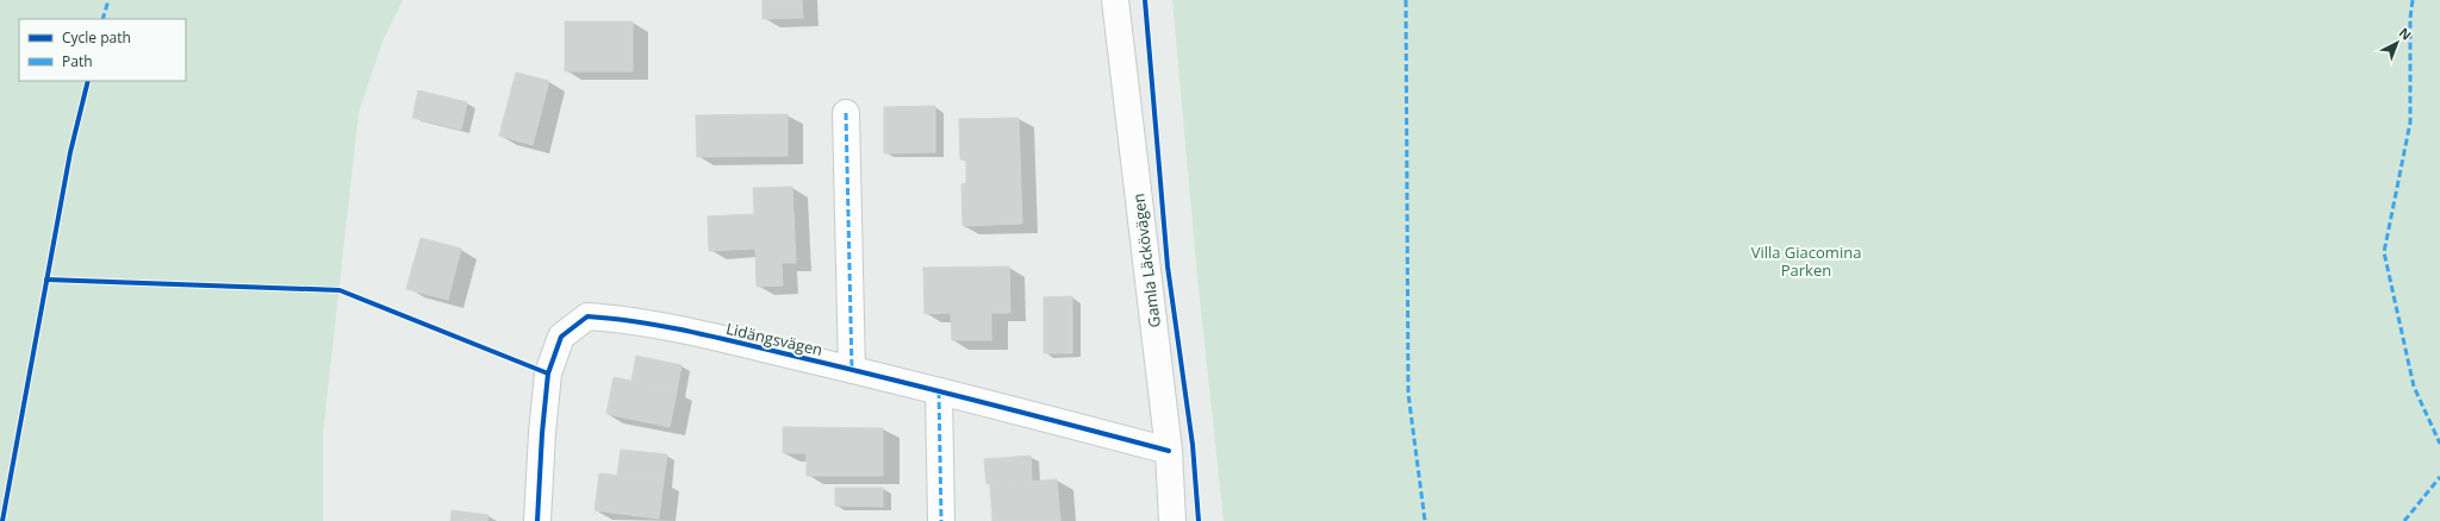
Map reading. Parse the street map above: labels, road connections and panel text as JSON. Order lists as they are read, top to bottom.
{
  "streets": {
    "street": ["Gamla Läckövägen", "Lidängsvägen"]
  },
  "crossings": [
    ["Gamla Läckövägen", "Lidängsvägen"]
  ],
  "parks": ["Villa Giacomina Parken"],
  "legend": ["Cycle path", "Path"],
  "north": "top right"
}
